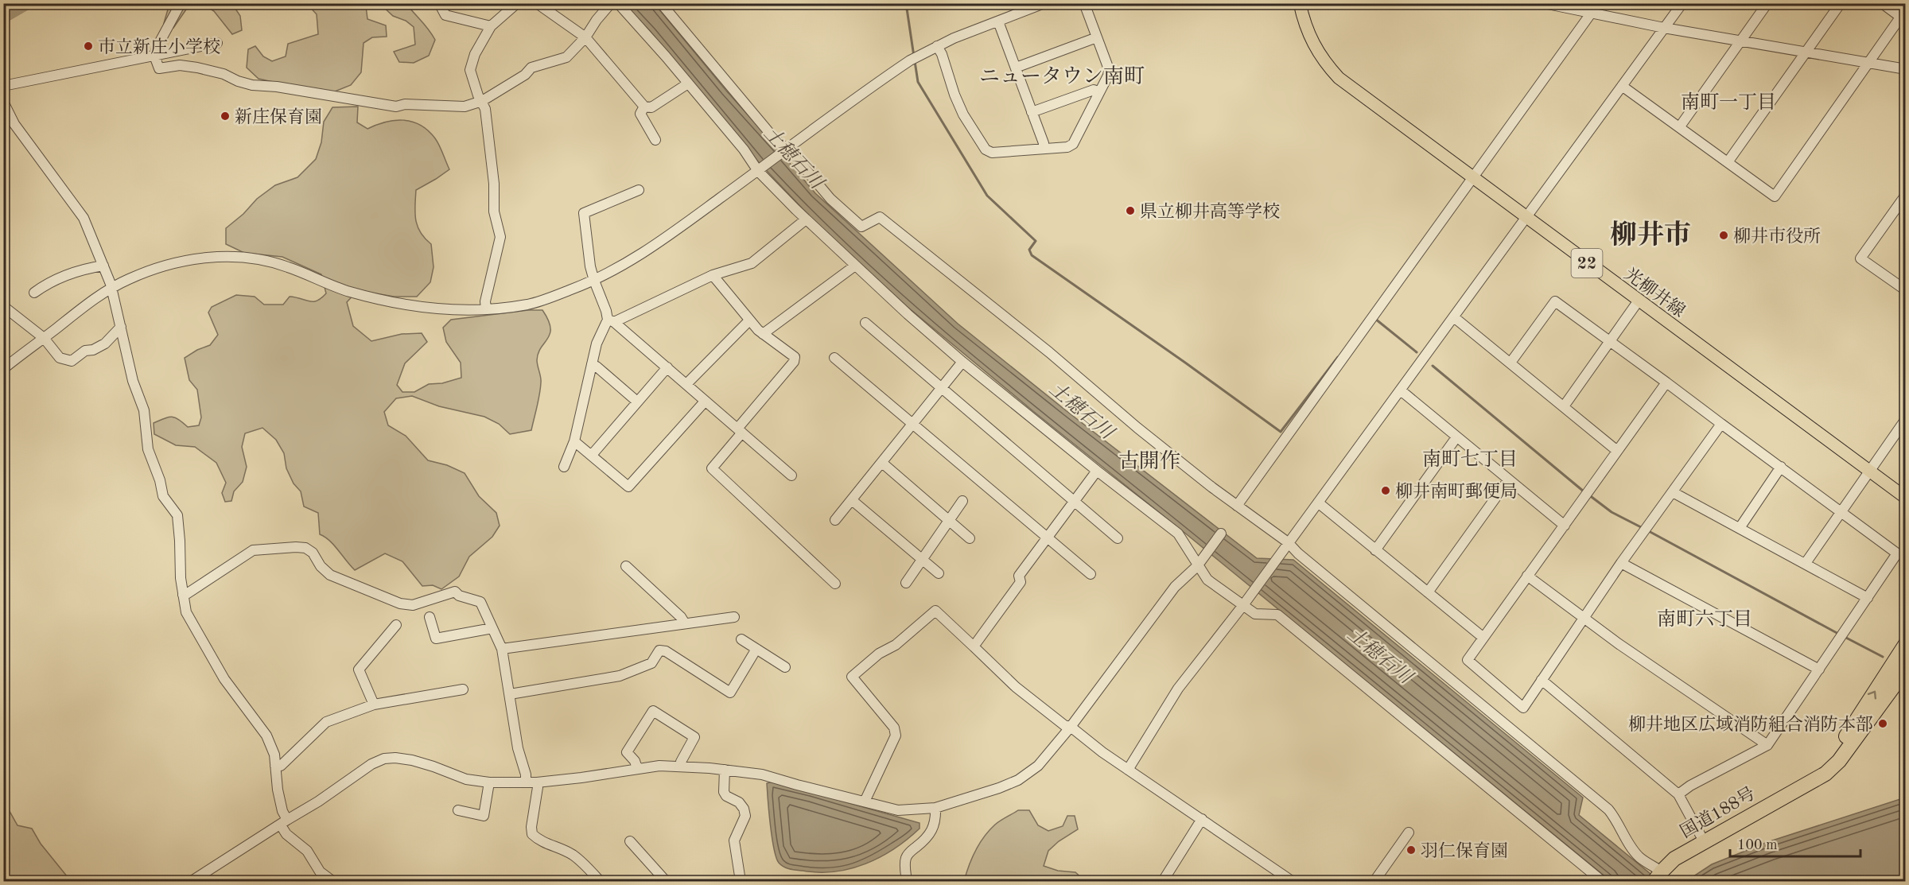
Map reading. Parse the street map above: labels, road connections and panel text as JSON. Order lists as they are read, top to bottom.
{
  "streets": {
    "highway": ["国道188号"],
    "main road": ["22", "光柳井線"]
  },
  "districts": [
    "ニュータウン南町",
    "南町一丁目",
    "柳井市",
    "南町七丁目",
    "古開作",
    "南町六丁目"
  ],
  "water": ["土穂石川"],
  "places": [
    "市立新庄小学校",
    "新庄保育園",
    "県立柳井高等学校",
    "柳井市役所",
    "柳井南町郵便局",
    "柳井地区広域消防組合消防本部",
    "羽仁保育園"
  ],
  "scale_bar": "100 m"
}
